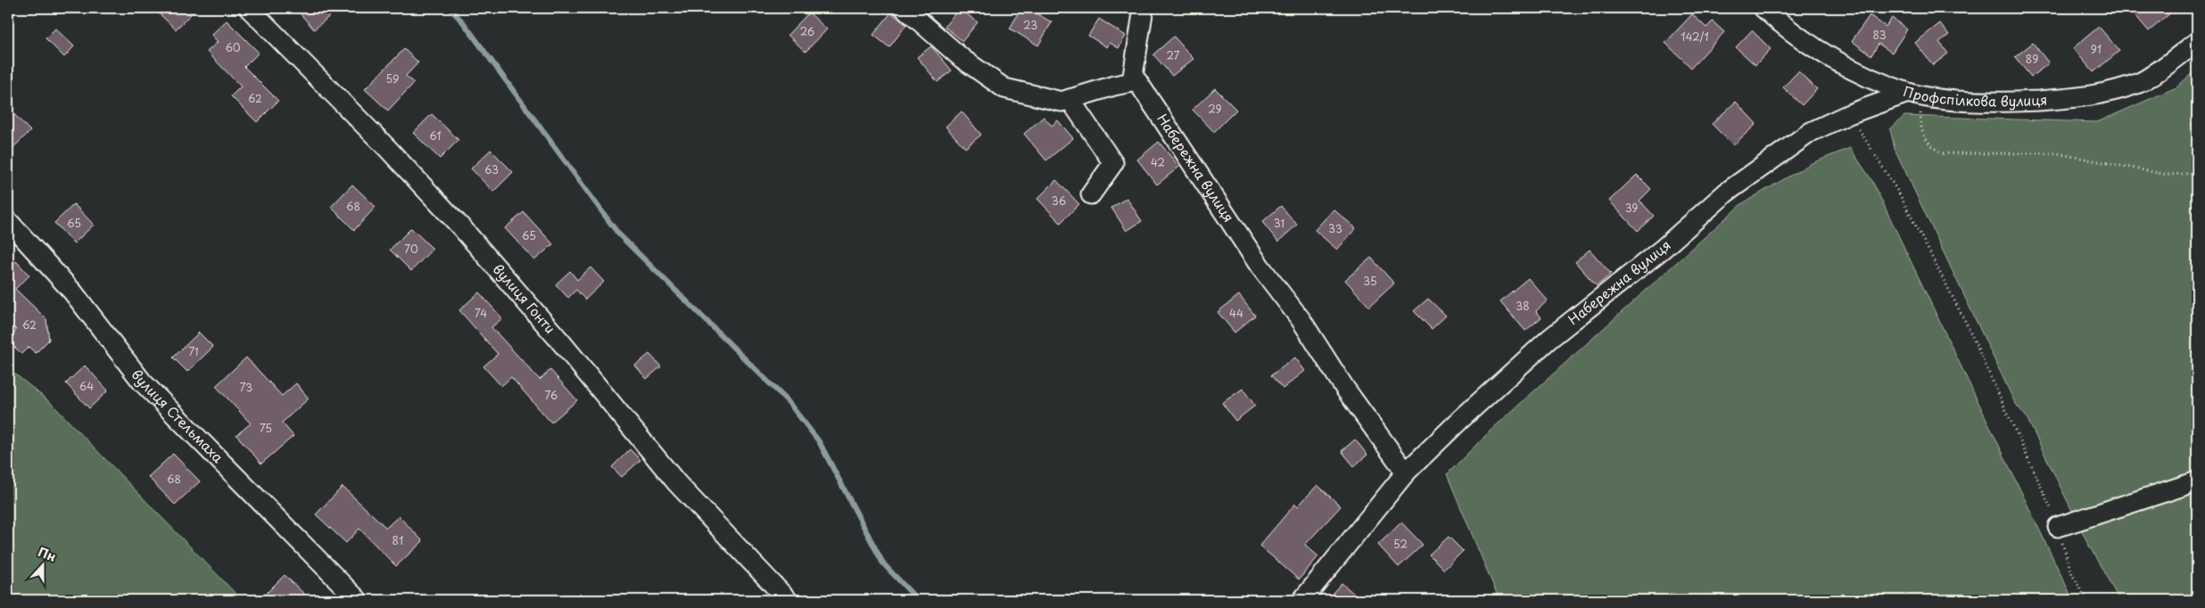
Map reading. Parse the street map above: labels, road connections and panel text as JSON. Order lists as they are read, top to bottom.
{
  "streets": {
    "street": [
      "Профспілкова вулиця",
      "Набережна вулиця",
      "вулиця Гонти",
      "вулиця Стельмаха"
    ]
  },
  "crossings": [
    ["Профспілкова вулиця", "Набережна вулиця"]
  ],
  "house_numbers": [
    "23",
    "26",
    "83",
    "142/1",
    "60",
    "91",
    "27",
    "89",
    "59",
    "62",
    "29",
    "61",
    "42",
    "63",
    "36",
    "68",
    "39",
    "65",
    "31",
    "33",
    "65",
    "70",
    "35",
    "38",
    "74",
    "44",
    "62",
    "71",
    "64",
    "73",
    "76",
    "75",
    "68",
    "81",
    "52"
  ],
  "north": "top"
}
